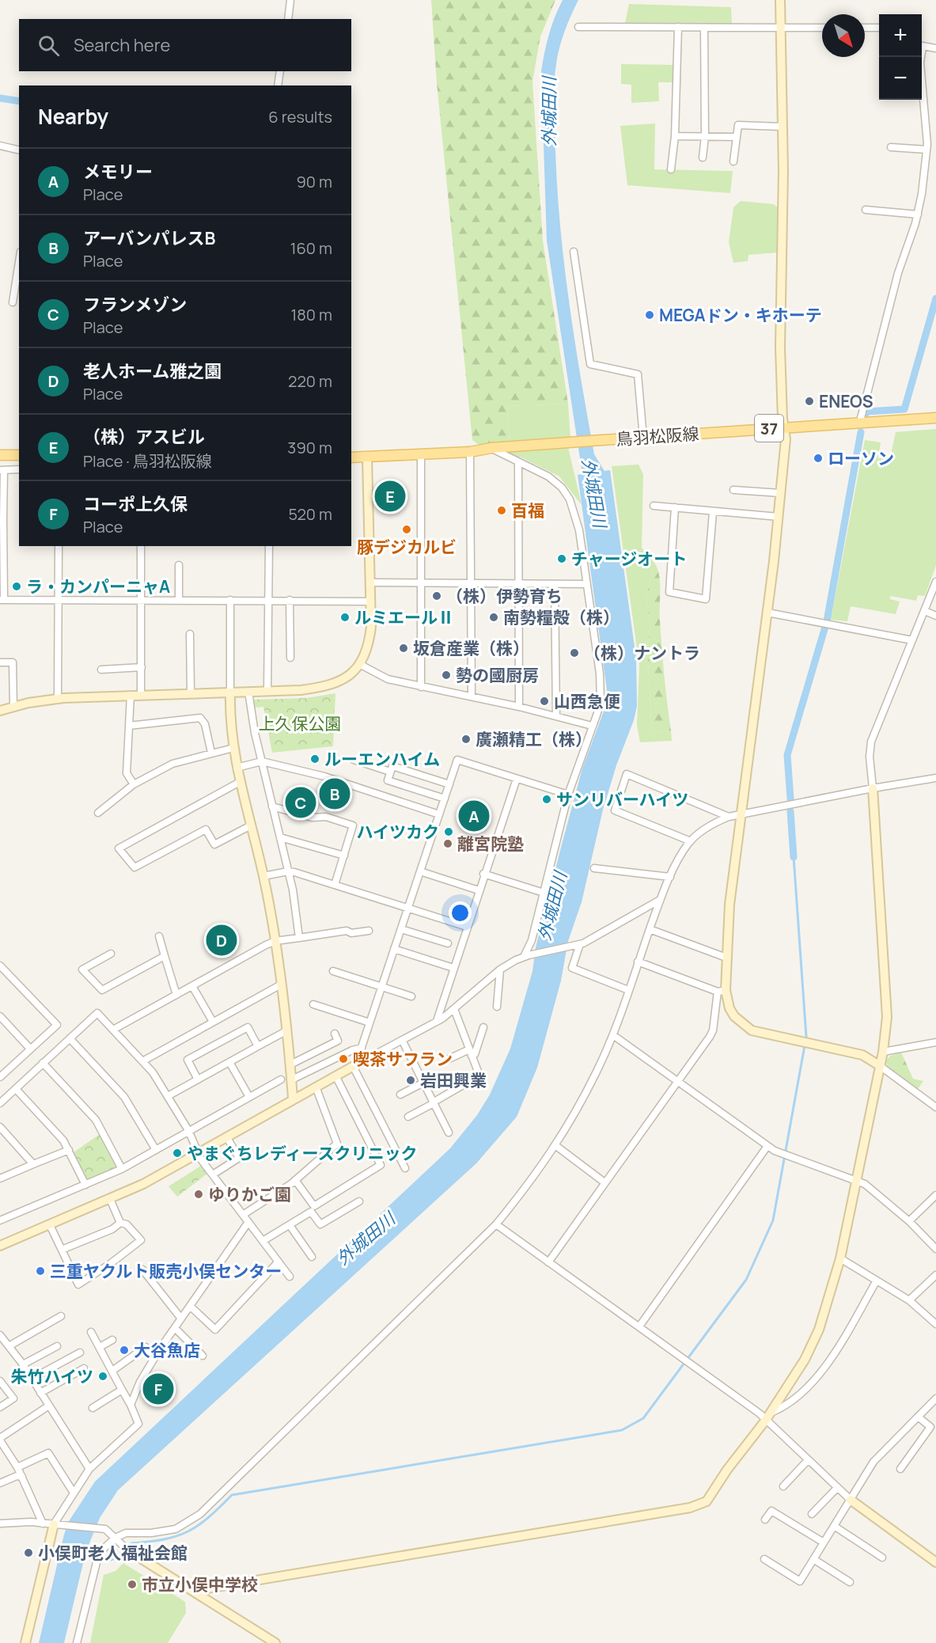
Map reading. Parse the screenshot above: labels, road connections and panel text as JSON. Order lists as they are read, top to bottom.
{
  "streets": {
    "main road": ["37", "鳥羽松阪線"]
  },
  "water": ["外城田川"],
  "parks": ["上久保公園"],
  "places": [
    "MEGAドン・キホーテ",
    "ENEOS",
    "ローソン",
    "百福",
    "豚デジカルビ",
    "チャージオート",
    "ラ・カンパーニャA",
    "（株）伊勢育ち",
    "ルミエールⅡ",
    "南勢糧殻（株）",
    "坂倉産業（株）",
    "（株）ナントラ",
    "勢の國厨房",
    "山西急便",
    "廣瀬精工（株）",
    "ルーエンハイム",
    "サンリバーハイツ",
    "ハイツカク",
    "離宮院塾",
    "喫茶サフラン",
    "岩田興業",
    "やまぐちレディースクリニック",
    "ゆりかご園",
    "三重ヤクルト販売小俣センター",
    "大谷魚店",
    "朱竹ハイツ",
    "小俣町老人福祉会館",
    "市立小俣中学校"
  ],
  "north": "bottom right",
  "page": {
    "map_buttons": ["+", "−"],
    "search": "Search here",
    "heading": ["Nearby", "6 results"],
    "list": [
      {
        "mark": "A",
        "name": "メモリー",
        "note": "Place",
        "value": "90 m"
      },
      {
        "mark": "B",
        "name": "アーバンパレスB",
        "note": "Place",
        "value": "160 m"
      },
      {
        "mark": "C",
        "name": "フランメゾン",
        "note": "Place",
        "value": "180 m"
      },
      {
        "mark": "D",
        "name": "老人ホーム雅之園",
        "note": "Place",
        "value": "220 m"
      },
      {
        "mark": "E",
        "name": "（株）アスビル",
        "note": "Place · 鳥羽松阪線",
        "value": "390 m"
      },
      {
        "mark": "F",
        "name": "コーポ上久保",
        "note": "Place",
        "value": "520 m"
      }
    ],
    "pins": [
      "E",
      "B",
      "C",
      "A",
      "D",
      "F"
    ]
  }
}
